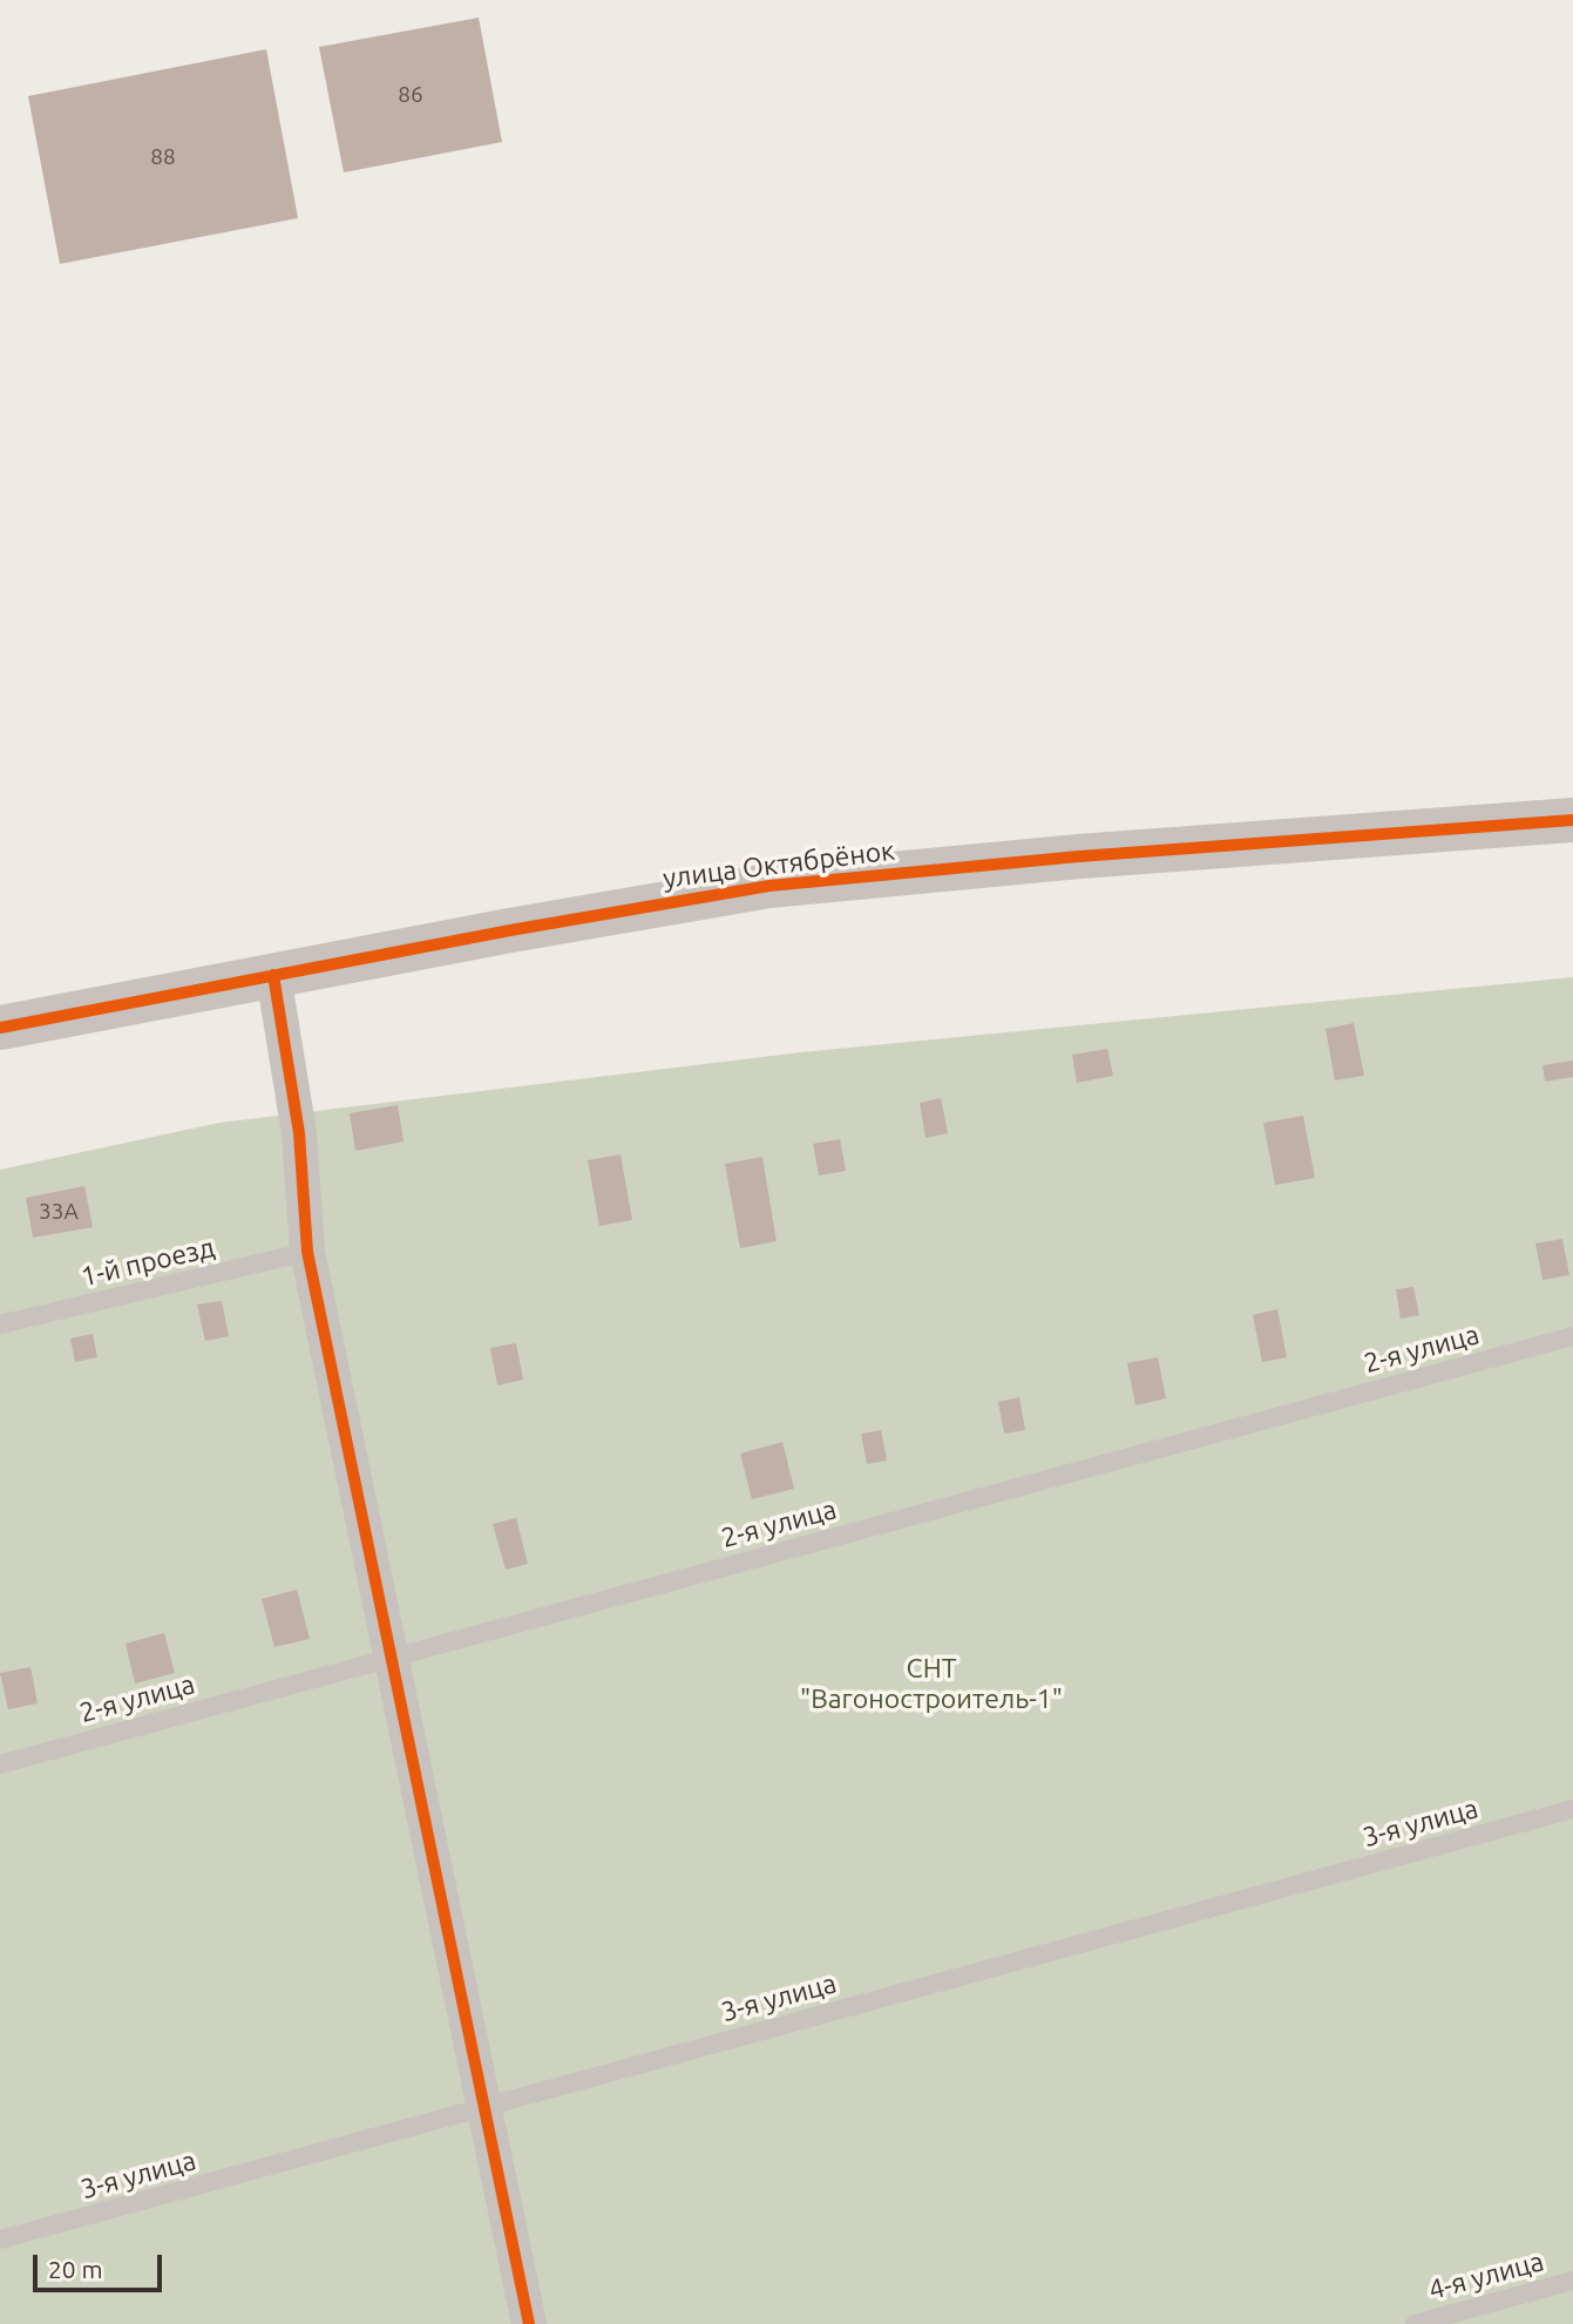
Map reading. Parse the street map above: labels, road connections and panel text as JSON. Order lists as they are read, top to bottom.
{
  "streets": {
    "street": ["улица Октябрёнок"],
    "lane": [
      "1-й проезд",
      "2-я улица",
      "3-я улица",
      "4-я улица"
    ]
  },
  "parks": ["СНТ \"Вагоностроитель-1\""],
  "house_numbers": ["86", "88", "33А"],
  "scale_bar": "20 m"
}
